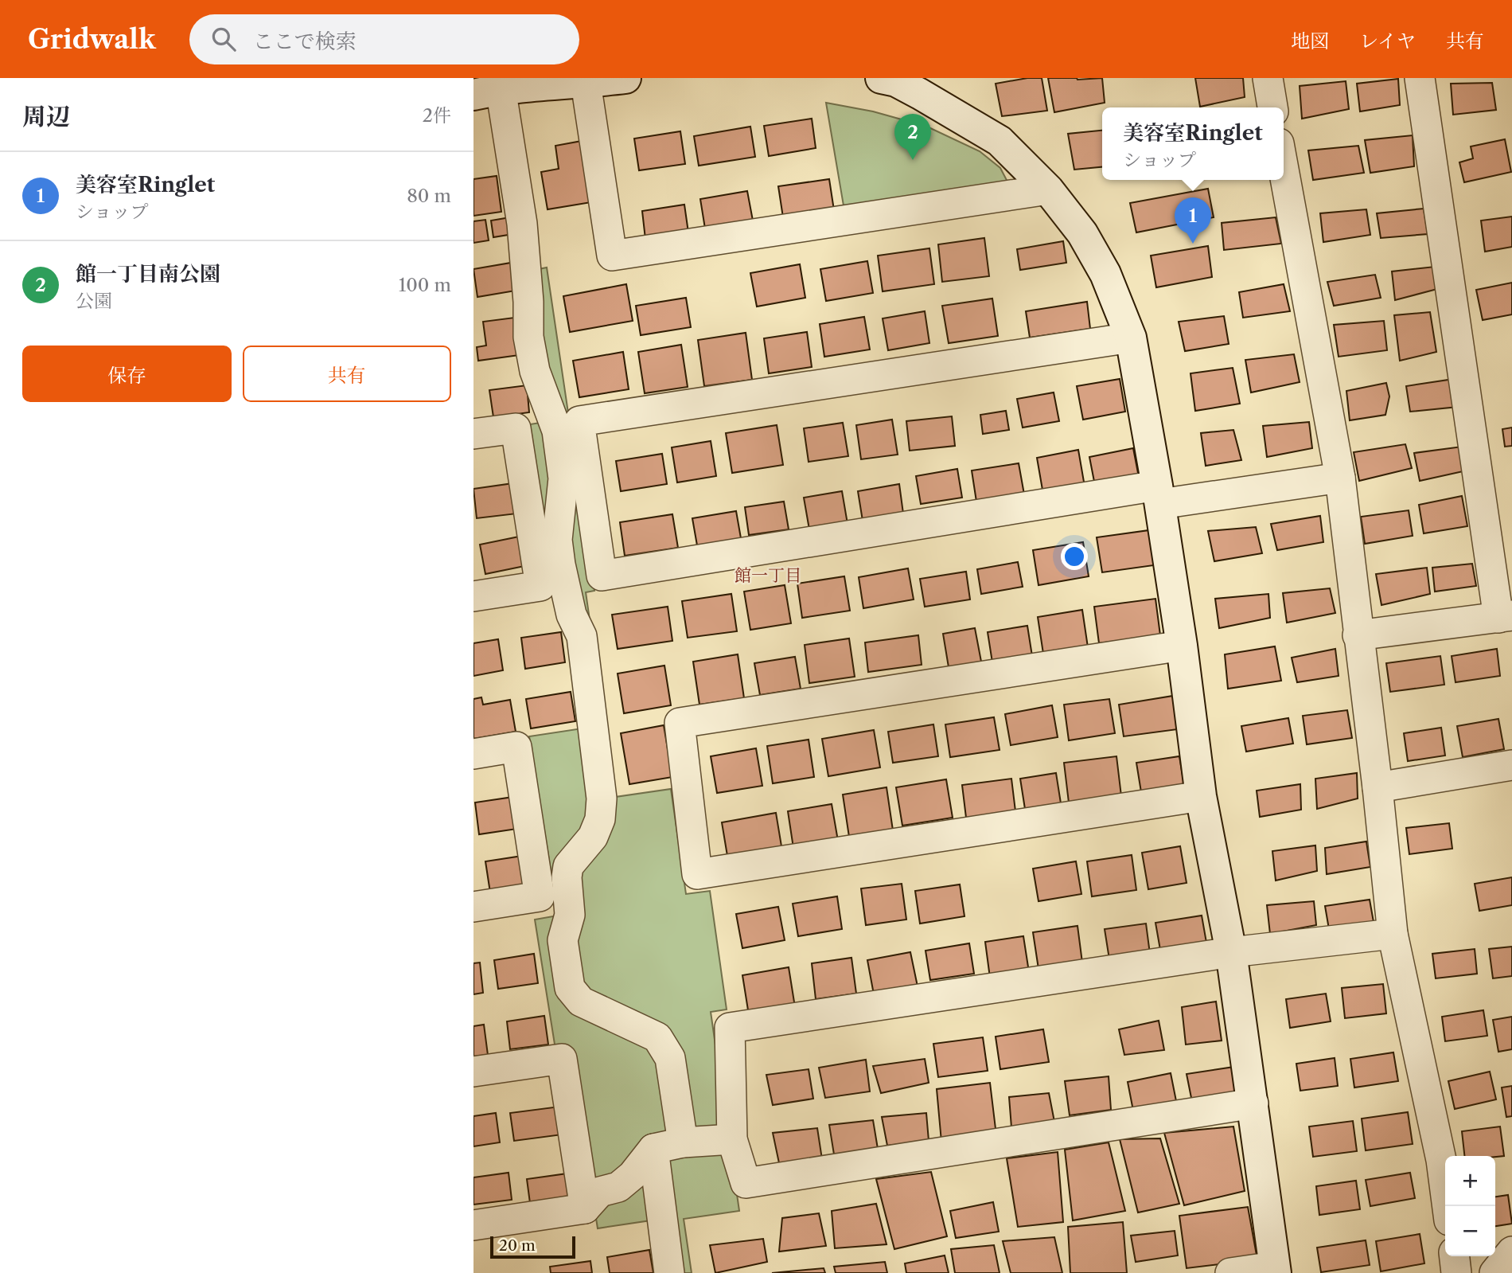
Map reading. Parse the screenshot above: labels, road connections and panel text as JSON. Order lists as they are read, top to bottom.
{
  "districts": ["館一丁目"],
  "scale_bar": "20 m",
  "page": {
    "header": "Gridwalk",
    "search": "ここで検索",
    "nav": ["地図", "レイヤ", "共有"],
    "heading": ["周辺", "2件"],
    "popup": ["美容室Ringlet", "ショップ"],
    "pins": ["2", "1"],
    "list": [
      {
        "mark": "1",
        "name": "美容室Ringlet",
        "note": "ショップ",
        "value": "80 m"
      },
      {
        "mark": "2",
        "name": "館一丁目南公園",
        "note": "公園",
        "value": "100 m"
      }
    ],
    "buttons": ["保存", "共有"],
    "map_buttons": ["+", "−"],
    "scale": "20 m"
  }
}
